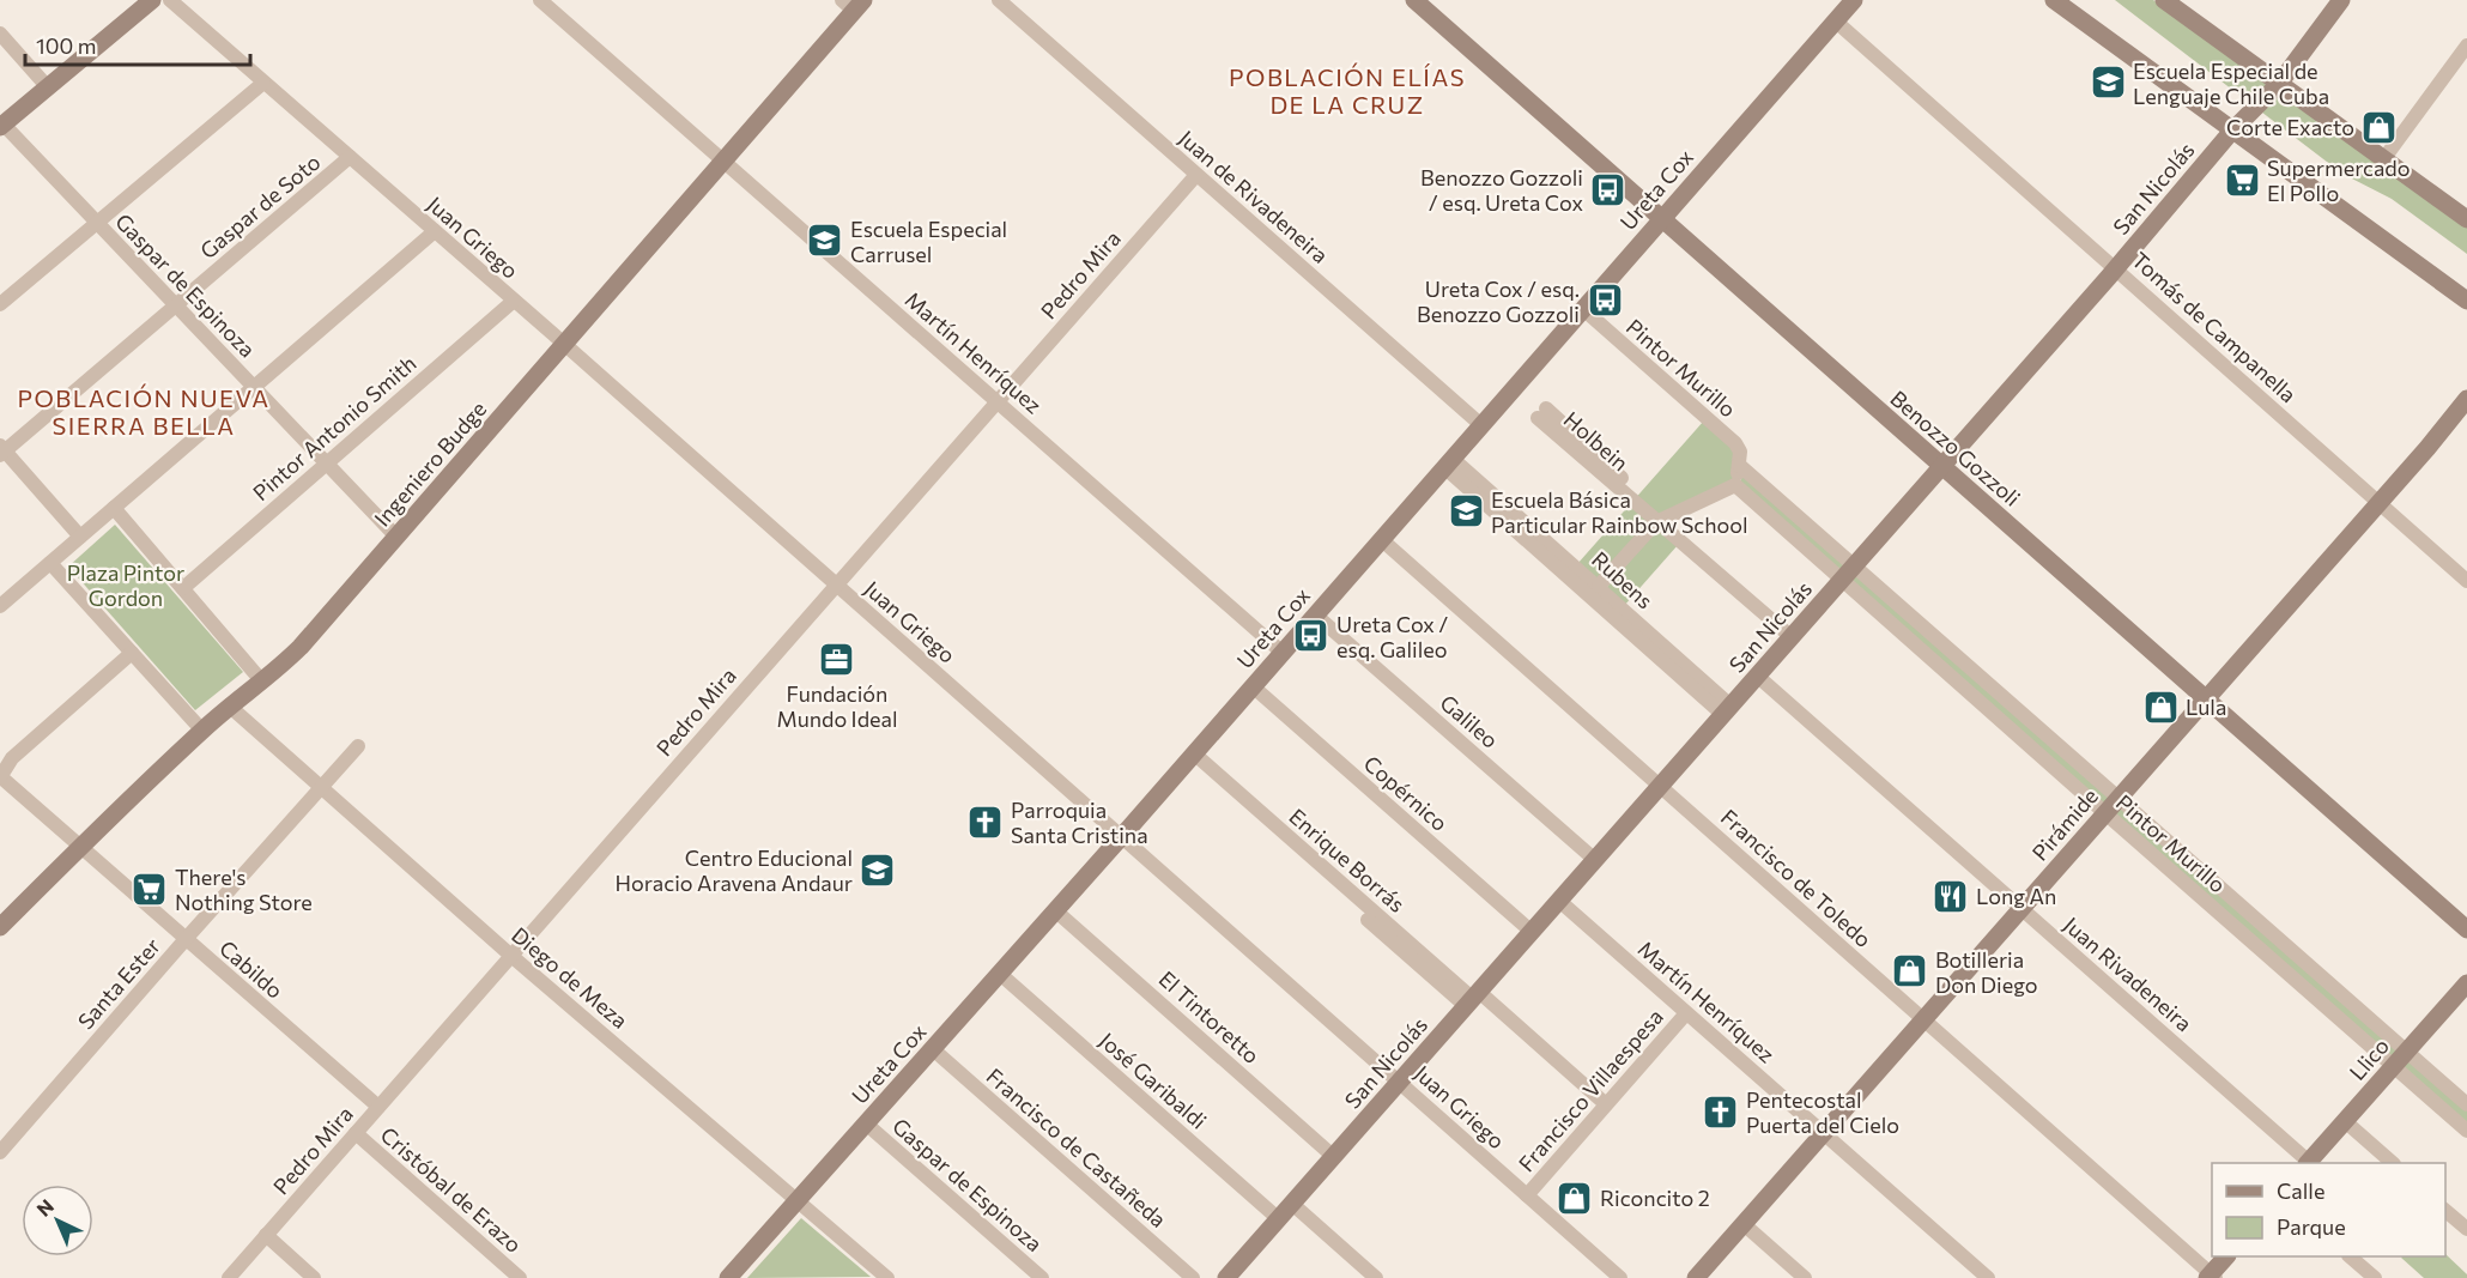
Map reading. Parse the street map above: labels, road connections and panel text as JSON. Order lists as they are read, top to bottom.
{
  "streets": {
    "street": [
      "San Nicolás",
      "Ureta Cox",
      "Juan de Rivadeneira",
      "Gaspar de Soto",
      "Juan Griego",
      "Pedro Mira",
      "Gaspar de Espinoza",
      "Tomás de Campanella",
      "Martín Henríquez",
      "Pintor Murillo",
      "Pintor Antonio Smith",
      "Holbein",
      "Benozzo Gozzoli",
      "Ingeniero Budge",
      "Rubens",
      "Galileo",
      "Copérnico",
      "Pirámide",
      "Enrique Borrás",
      "Francisco de Toledo",
      "Cabildo",
      "Juan Rivadeneira",
      "Diego de Meza",
      "Santa Ester",
      "El Tintoretto",
      "Llico",
      "José Garibaldi",
      "Francisco Villaespesa",
      "Francisco de Castañeda",
      "Cristóbal de Erazo"
    ]
  },
  "crossings": [
    ["San Nicolás", "Juan Griego"],
    ["San Nicolás", "Tomás de Campanella"],
    ["San Nicolás", "Martín Henríquez"],
    ["San Nicolás", "Pintor Murillo"],
    ["San Nicolás", "Holbein"],
    ["San Nicolás", "Benozzo Gozzoli"],
    ["San Nicolás", "Rubens"],
    ["San Nicolás", "Galileo"],
    ["San Nicolás", "Copérnico"],
    ["San Nicolás", "Enrique Borrás"],
    ["San Nicolás", "Francisco de Toledo"],
    ["San Nicolás", "Juan Rivadeneira"],
    ["San Nicolás", "El Tintoretto"],
    ["San Nicolás", "José Garibaldi"],
    ["Ureta Cox", "Juan de Rivadeneira"],
    ["Ureta Cox", "Juan Griego"],
    ["Ureta Cox", "Gaspar de Espinoza"],
    ["Ureta Cox", "Tomás de Campanella"],
    ["Ureta Cox", "Martín Henríquez"],
    ["Ureta Cox", "Pintor Murillo"],
    ["Ureta Cox", "Benozzo Gozzoli"],
    ["Ureta Cox", "Rubens"],
    ["Ureta Cox", "Galileo"],
    ["Ureta Cox", "Copérnico"],
    ["Ureta Cox", "Enrique Borrás"],
    ["Ureta Cox", "Francisco de Toledo"],
    ["Ureta Cox", "Diego de Meza"],
    ["Ureta Cox", "El Tintoretto"],
    ["Ureta Cox", "José Garibaldi"],
    ["Ureta Cox", "Francisco de Castañeda"],
    ["Juan de Rivadeneira", "Pedro Mira"],
    ["Gaspar de Soto", "Juan Griego"],
    ["Gaspar de Soto", "Gaspar de Espinoza"],
    ["Juan Griego", "Pedro Mira"],
    ["Juan Griego", "Pintor Antonio Smith"],
    ["Juan Griego", "Ingeniero Budge"],
    ["Juan Griego", "Francisco Villaespesa"],
    ["Pedro Mira", "Martín Henríquez"],
    ["Pedro Mira", "Cabildo"],
    ["Pedro Mira", "Diego de Meza"],
    ["Pedro Mira", "Cristóbal de Erazo"],
    ["Gaspar de Espinoza", "Pintor Antonio Smith"],
    ["Gaspar de Espinoza", "Ingeniero Budge"],
    ["Tomás de Campanella", "Pirámide"],
    ["Martín Henríquez", "Ingeniero Budge"],
    ["Martín Henríquez", "Pirámide"],
    ["Martín Henríquez", "Francisco Villaespesa"],
    ["Pintor Murillo", "Pirámide"],
    ["Pintor Murillo", "Llico"],
    ["Benozzo Gozzoli", "Pirámide"],
    ["Ingeniero Budge", "Cabildo"],
    ["Ingeniero Budge", "Diego de Meza"],
    ["Pirámide", "Francisco de Toledo"],
    ["Pirámide", "Juan Rivadeneira"],
    ["Enrique Borrás", "Francisco Villaespesa"],
    ["Cabildo", "Santa Ester"],
    ["Juan Rivadeneira", "Llico"],
    ["Diego de Meza", "Santa Ester"]
  ],
  "districts": ["POBLACIÓN ELÍAS DE LA CRUZ", "POBLACIÓN NUEVA SIERRA BELLA"],
  "parks": ["Plaza Pintor Gordon"],
  "places": {
    "school or university": [
      "Escuela Especial de Lenguaje Chile Cuba",
      "Escuela Especial Carrusel",
      "Escuela Básica Particular Rainbow School",
      "Centro Educional Horacio Aravena Andaur"
    ],
    "shop": [
      "Corte Exacto",
      "Lula",
      "Botilleria Don Diego",
      "Riconcito 2"
    ],
    "supermarket": ["Supermercado El Pollo", "There's Nothing Store"],
    "bus stop": ["Benozzo Gozzoli / esq. Ureta Cox", "Ureta Cox / esq. Benozzo Gozzoli", "Ureta Cox / esq. Galileo"],
    "office": ["Fundación Mundo Ideal"],
    "church": ["Parroquia Santa Cristina", "Pentecostal Puerta del Cielo"],
    "restaurant": ["Long An"]
  },
  "legend": ["Calle", "Parque"],
  "scale_bar": "100 m",
  "north": "top left"
}
